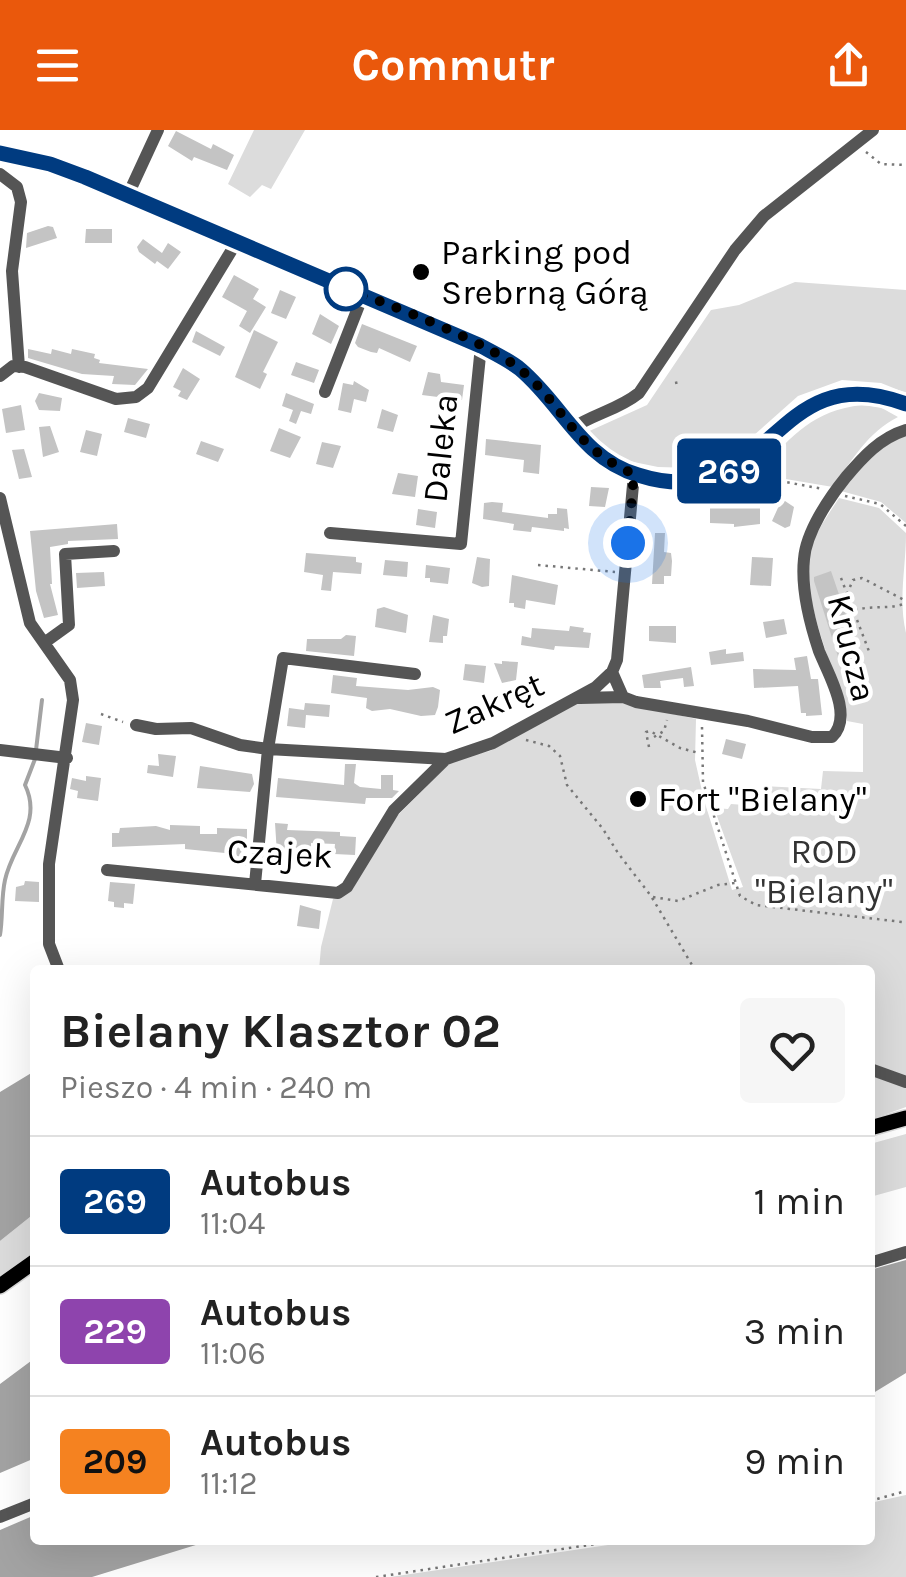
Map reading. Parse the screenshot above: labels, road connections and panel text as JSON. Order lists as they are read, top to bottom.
{
  "streets": {
    "street": [
      "Daleka",
      "Krucza",
      "Zakręt",
      "Czajek"
    ]
  },
  "crossings": [
    ["Krucza", "Zakręt"],
    ["Zakręt", "Czajek"]
  ],
  "parks": ["ROD \"Bielany\""],
  "places": ["Parking pod Srebrną Górą", "Fort \"Bielany\""],
  "lines": ["bus line 269"],
  "page": {
    "header": "Commutr",
    "on_map": "269",
    "heading": ["Bielany Klasztor 02", "Pieszo · 4 min · 240 m"],
    "list": [
      {
        "mark": "269",
        "name": "Autobus",
        "note": "11:04",
        "value": "1 min"
      },
      {
        "mark": "229",
        "name": "Autobus",
        "note": "11:06",
        "value": "3 min"
      },
      {
        "mark": "209",
        "name": "Autobus",
        "note": "11:12",
        "value": "9 min"
      }
    ]
  }
}
